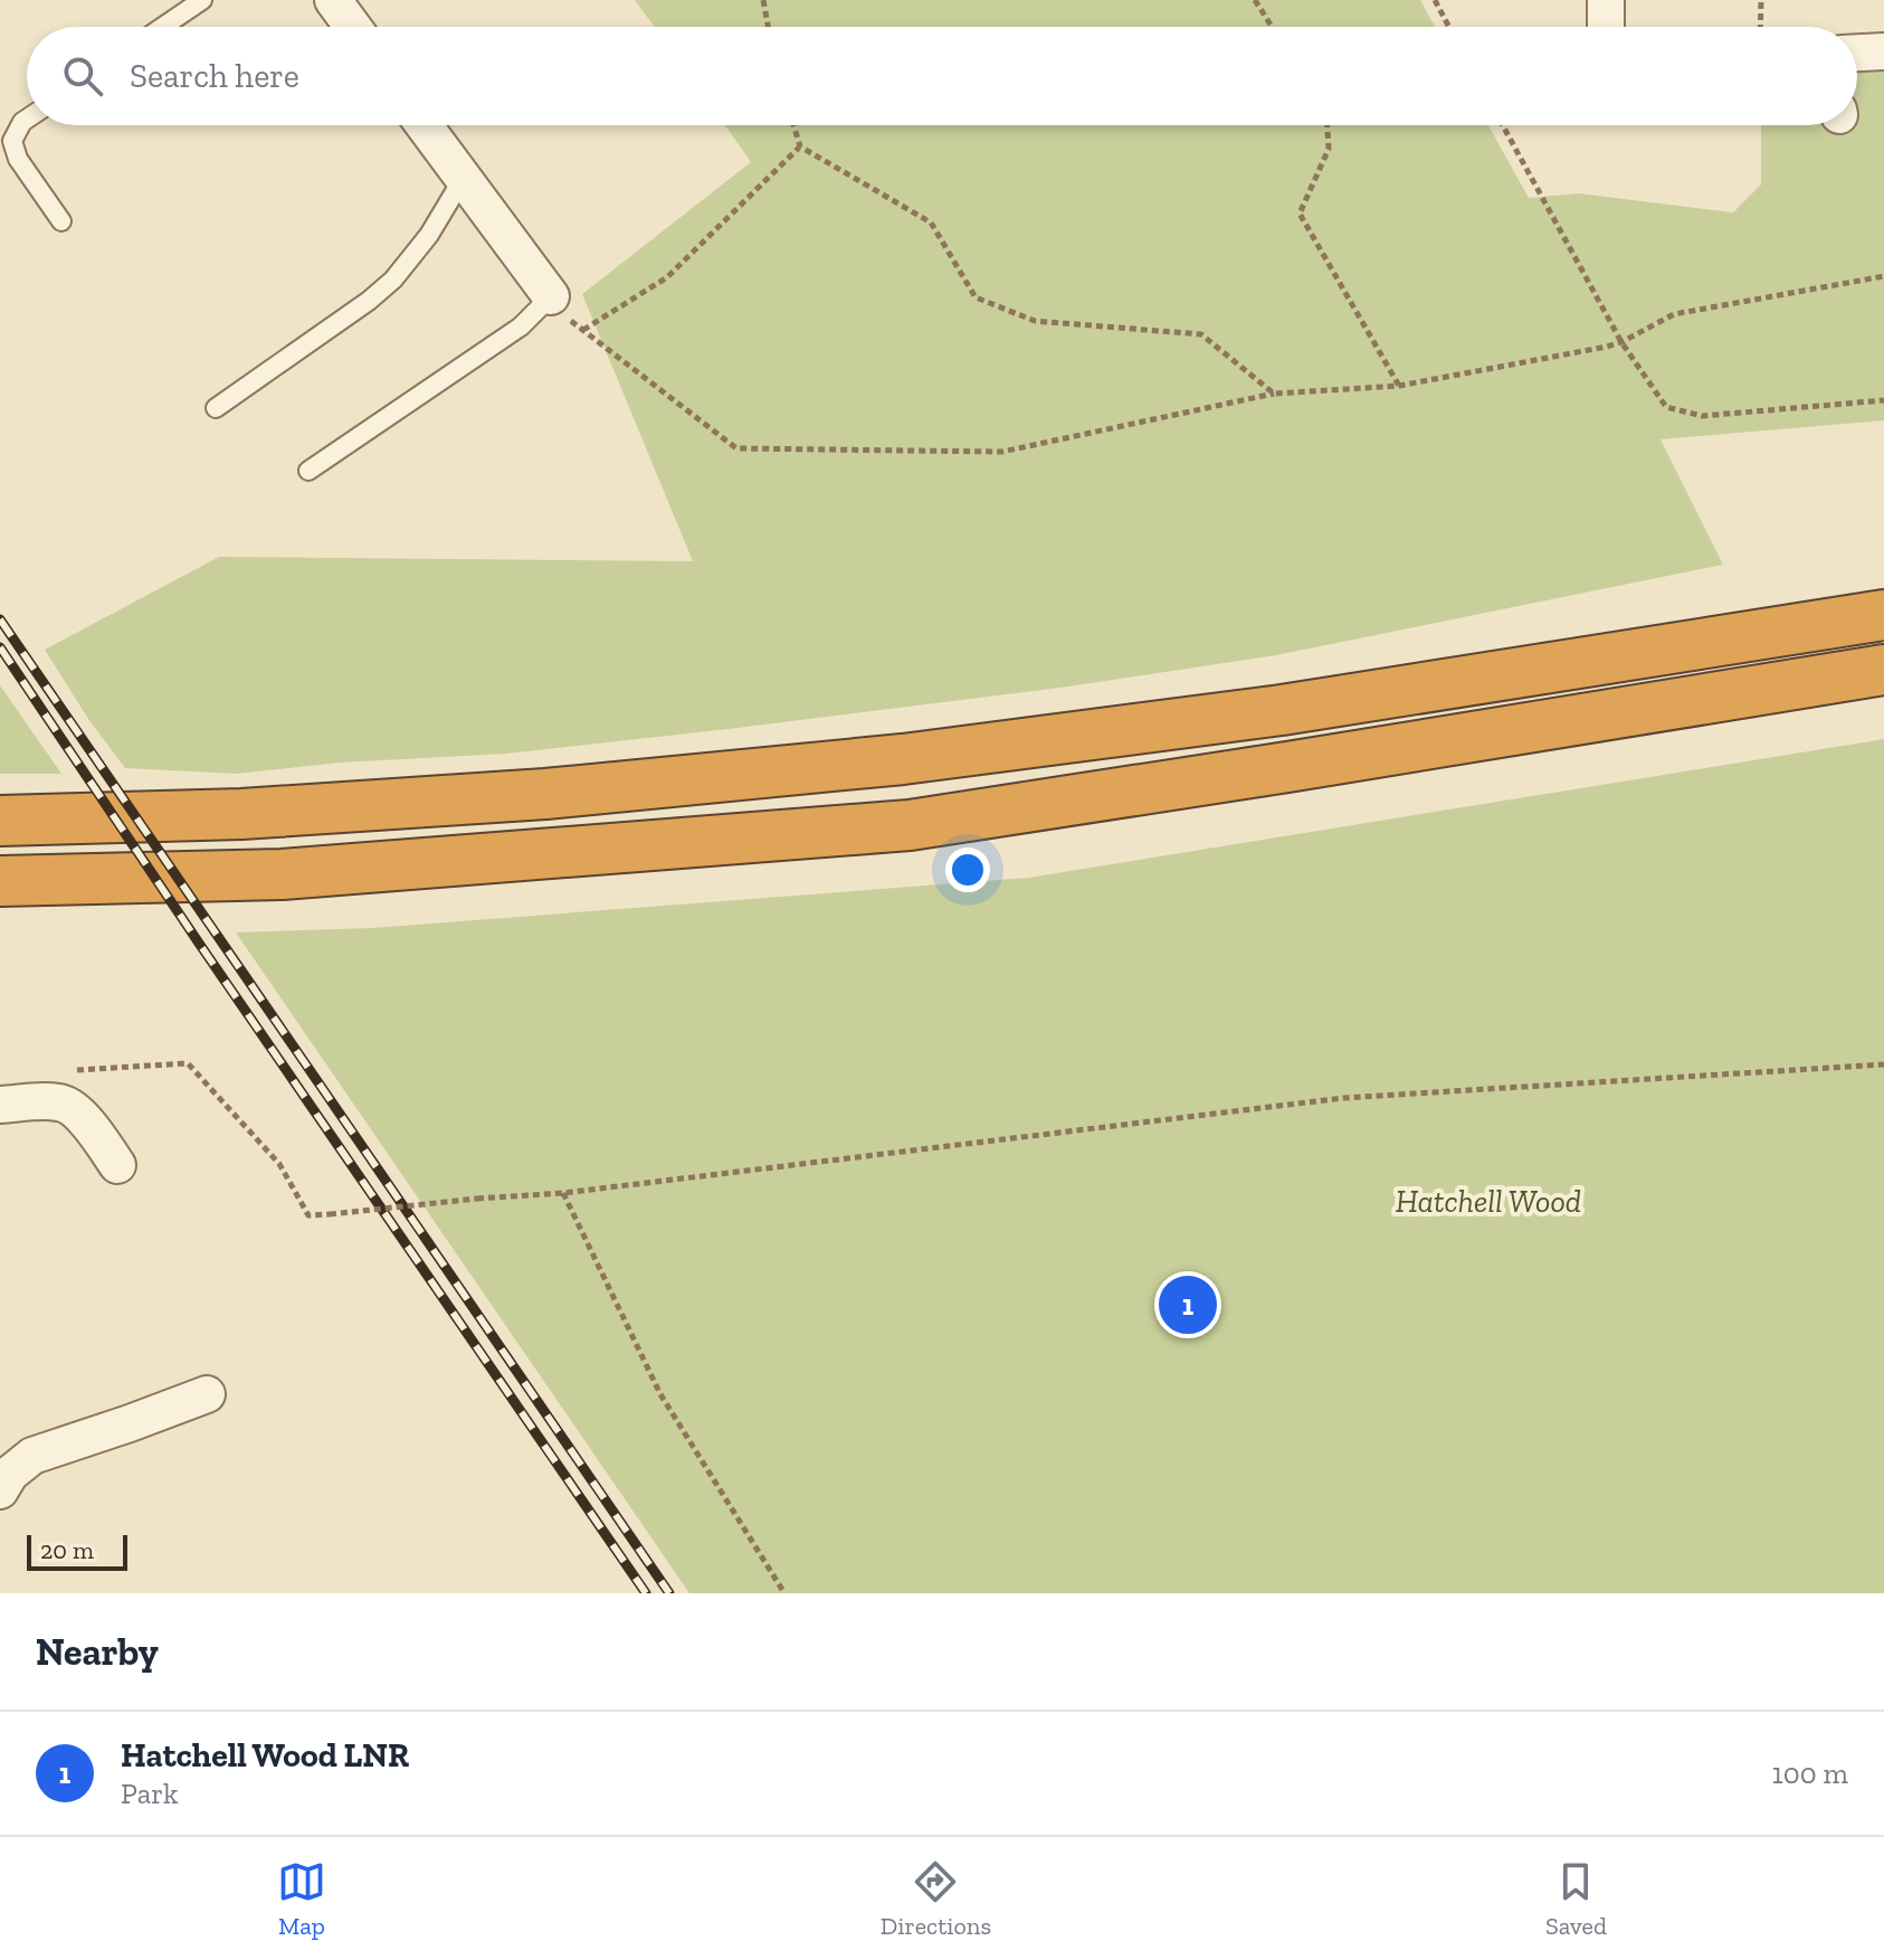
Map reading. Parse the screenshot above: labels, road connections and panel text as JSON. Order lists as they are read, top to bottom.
{
  "parks": ["Hatchell Wood"],
  "scale_bar": "20 m",
  "page": {
    "search": "Search here",
    "pins": "1",
    "scale": "20 m",
    "heading": "Nearby",
    "list": [
      {
        "mark": "1",
        "name": "Hatchell Wood LNR",
        "note": "Park",
        "value": "100 m"
      }
    ],
    "nav": ["Map", "Directions", "Saved"]
  }
}
